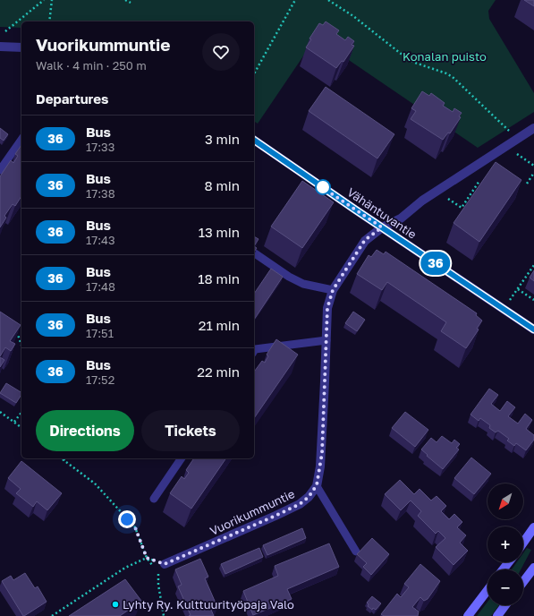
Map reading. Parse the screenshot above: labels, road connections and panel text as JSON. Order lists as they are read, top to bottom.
{
  "streets": {
    "street": ["Vähäntuvantie", "Vuorikummuntie"]
  },
  "crossings": [
    ["Vähäntuvantie", "Vuorikummuntie"]
  ],
  "parks": ["Konalan puisto"],
  "places": ["Lyhty Ry. Kulttuurityöpaja Valo"],
  "lines": ["bus line 36"],
  "north": "bottom left",
  "page": {
    "on_map": "36",
    "heading": [
      ["Vuorikummuntie", "Walk · 4 min · 250 m"],
      "Departures"
    ],
    "list": [
      {
        "mark": "36",
        "name": "Bus",
        "note": "17:33",
        "value": "3 min"
      },
      {
        "mark": "36",
        "name": "Bus",
        "note": "17:38",
        "value": "8 min"
      },
      {
        "mark": "36",
        "name": "Bus",
        "note": "17:43",
        "value": "13 min"
      },
      {
        "mark": "36",
        "name": "Bus",
        "note": "17:48",
        "value": "18 min"
      },
      {
        "mark": "36",
        "name": "Bus",
        "note": "17:51",
        "value": "21 min"
      },
      {
        "mark": "36",
        "name": "Bus",
        "note": "17:52",
        "value": "22 min"
      }
    ],
    "buttons": ["Directions", "Tickets"],
    "map_buttons": ["+", "−"]
  }
}
